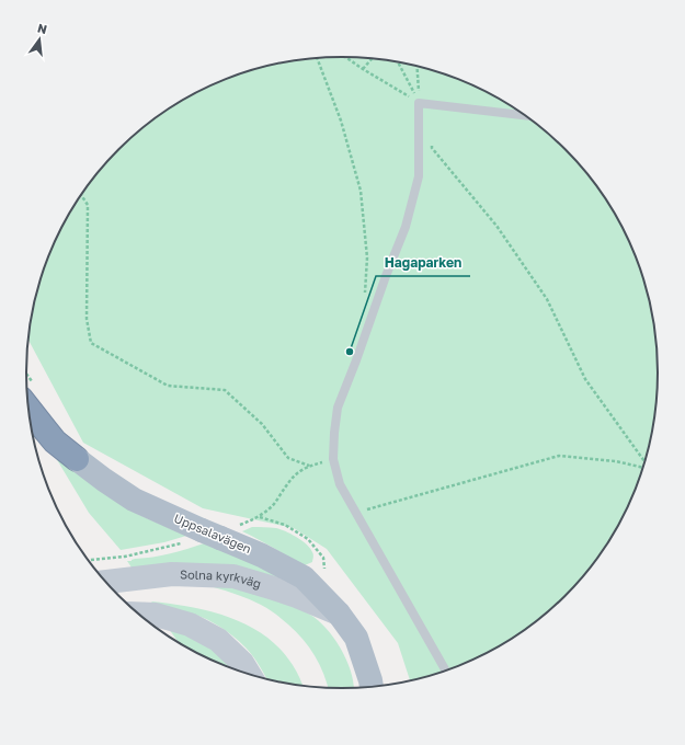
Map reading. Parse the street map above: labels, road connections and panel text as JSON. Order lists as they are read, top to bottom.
{
  "streets": {
    "highway": ["Uppsalavägen"],
    "street": ["Solna kyrkväg"]
  },
  "crossings": [
    ["Uppsalavägen", "Solna kyrkväg"]
  ],
  "places": ["Hagaparken"],
  "north": "top"
}
